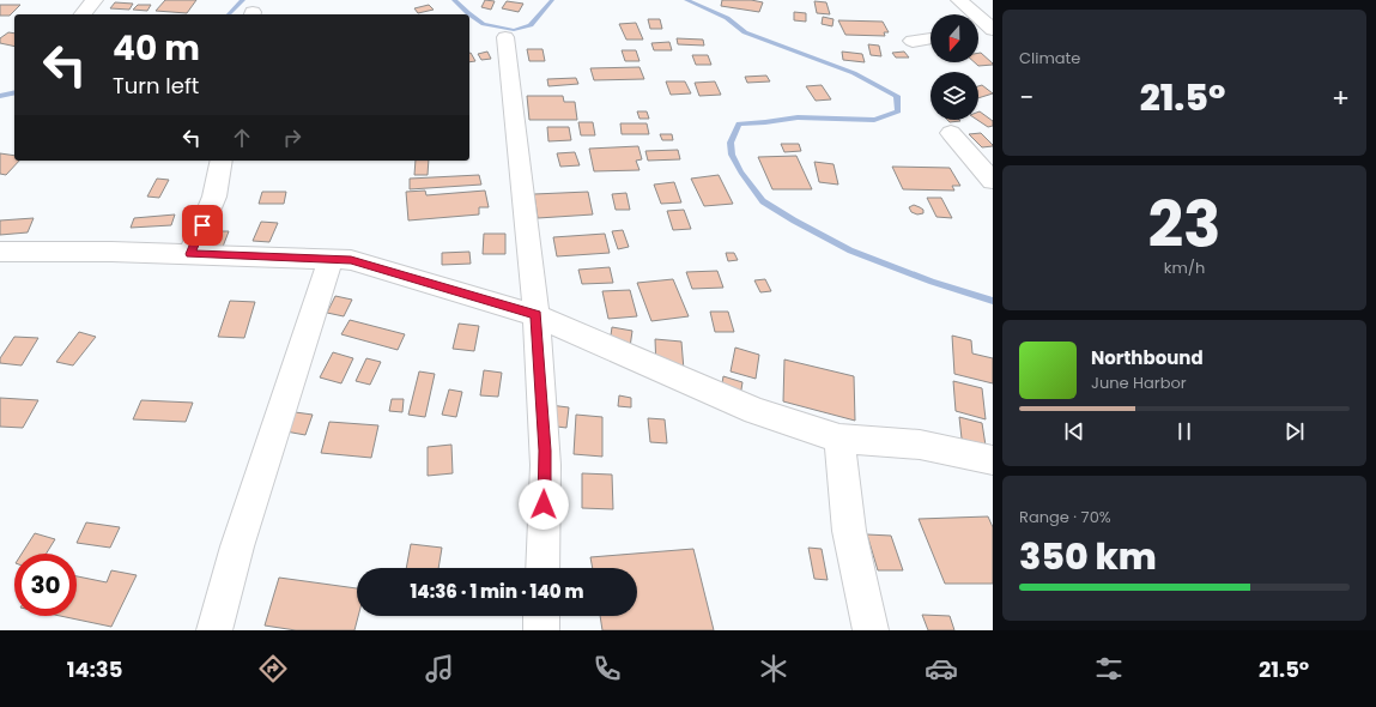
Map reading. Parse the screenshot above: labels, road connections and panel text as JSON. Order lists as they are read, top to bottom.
{
  "north": "bottom",
  "page": {
    "tile": [
      "Climate",
      ["23", "km/h"],
      ["Range · 70%", "350 km"]
    ],
    "turn": ["40 m", "Turn left"],
    "heat": ["−", "21.5°", "+"],
    "song": ["Northbound", "June Harbor"],
    "limit": "30",
    "trip": "14:36 · 1 min · 140 m",
    "tabs": ["14:35", "21.5°"]
  }
}
